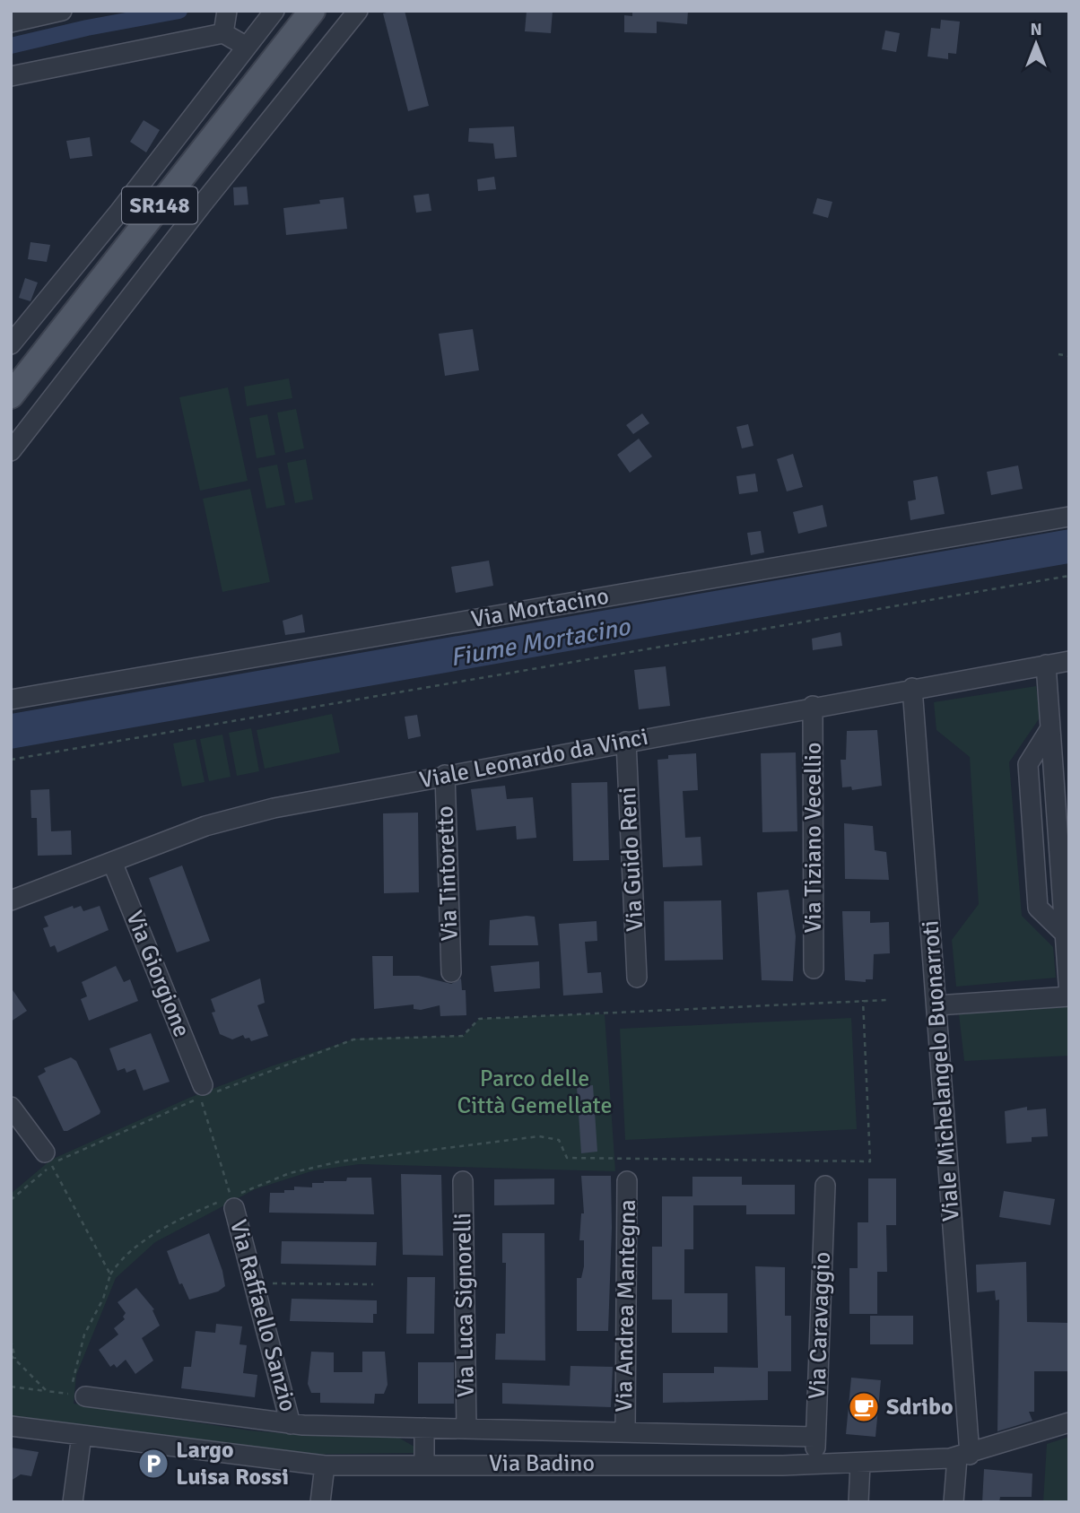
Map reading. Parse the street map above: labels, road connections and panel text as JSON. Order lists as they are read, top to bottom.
{
  "streets": {
    "main road": ["SR148"],
    "street": [
      "Via Mortacino",
      "Viale Leonardo da Vinci",
      "Via Tiziano Vecellio",
      "Via Guido Reni",
      "Via Tintoretto",
      "Via Giorgione",
      "Viale Michelangelo Buonarroti",
      "Via Luca Signorelli",
      "Via Andrea Mantegna",
      "Via Raffaello Sanzio",
      "Via Caravaggio",
      "Via Badino"
    ]
  },
  "crossings": [
    ["Viale Leonardo da Vinci", "Via Tiziano Vecellio"],
    ["Viale Leonardo da Vinci", "Via Guido Reni"],
    ["Viale Leonardo da Vinci", "Via Tintoretto"],
    ["Viale Leonardo da Vinci", "Via Giorgione"],
    ["Viale Leonardo da Vinci", "Viale Michelangelo Buonarroti"],
    ["Viale Michelangelo Buonarroti", "Via Badino"],
    ["Via Luca Signorelli", "Via Badino"],
    ["Via Andrea Mantegna", "Via Badino"],
    ["Via Raffaello Sanzio", "Via Badino"],
    ["Via Caravaggio", "Via Badino"]
  ],
  "water": ["Fiume Mortacino"],
  "parks": ["Parco delle Città Gemellate"],
  "places": {
    "cafe": ["Sdribo"],
    "parking": ["Largo Luisa Rossi"]
  },
  "north": "top"
}
